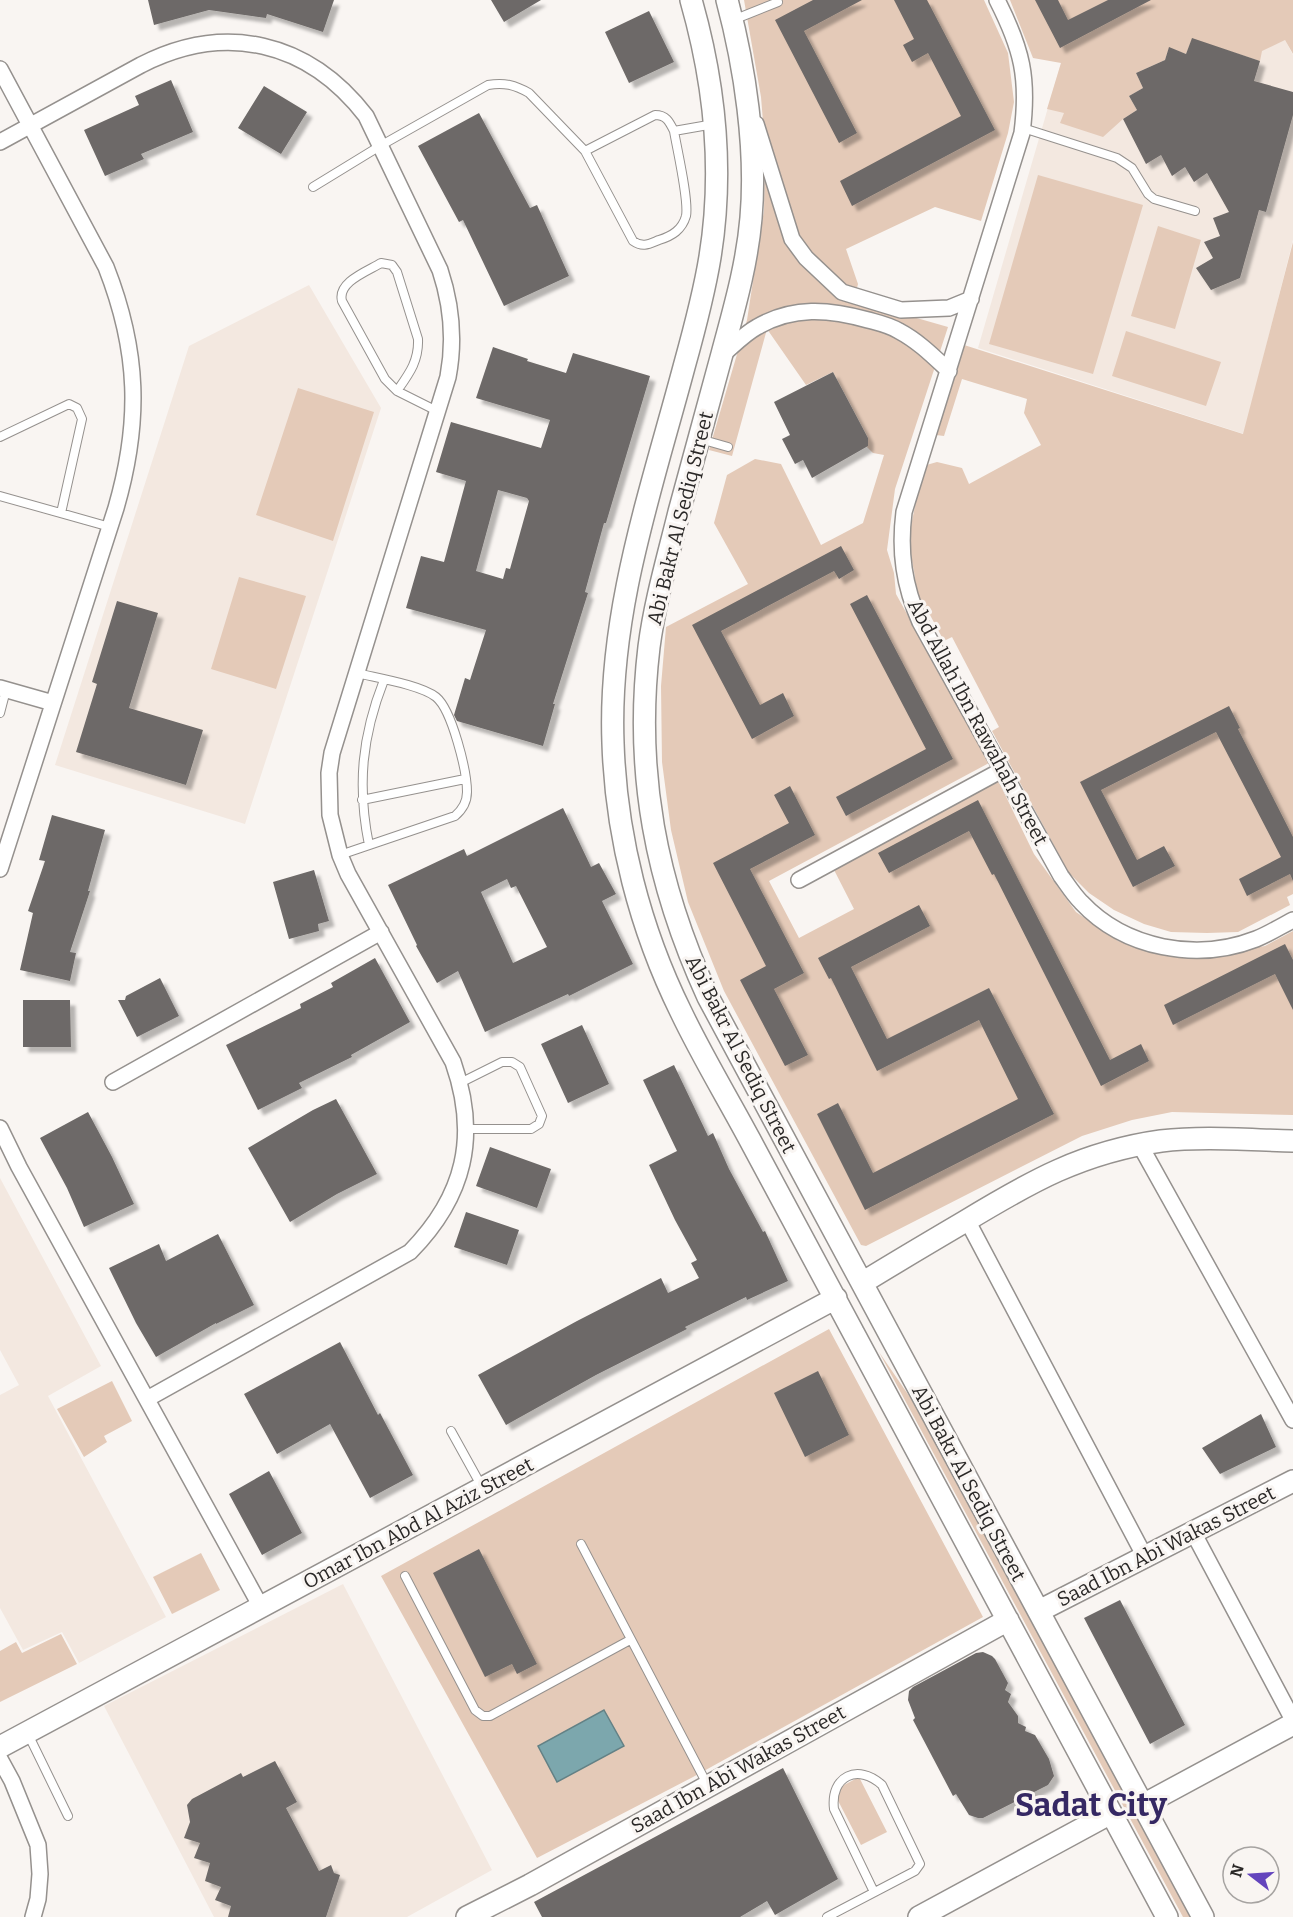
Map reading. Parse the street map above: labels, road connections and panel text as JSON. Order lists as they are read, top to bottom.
{
  "streets": {
    "main road": ["Abi Bakr Al Sediq Street", "Omar Ibn Abd Al Aziz Street", "Saad Ibn Abi Wakas Street"],
    "street": ["Abd Allah Ibn Rawahah Street"]
  },
  "crossings": [
    ["Abi Bakr Al Sediq Street", "Omar Ibn Abd Al Aziz Street"],
    ["Abi Bakr Al Sediq Street", "Saad Ibn Abi Wakas Street"]
  ],
  "districts": ["Sadat City"],
  "north": "left"
}
